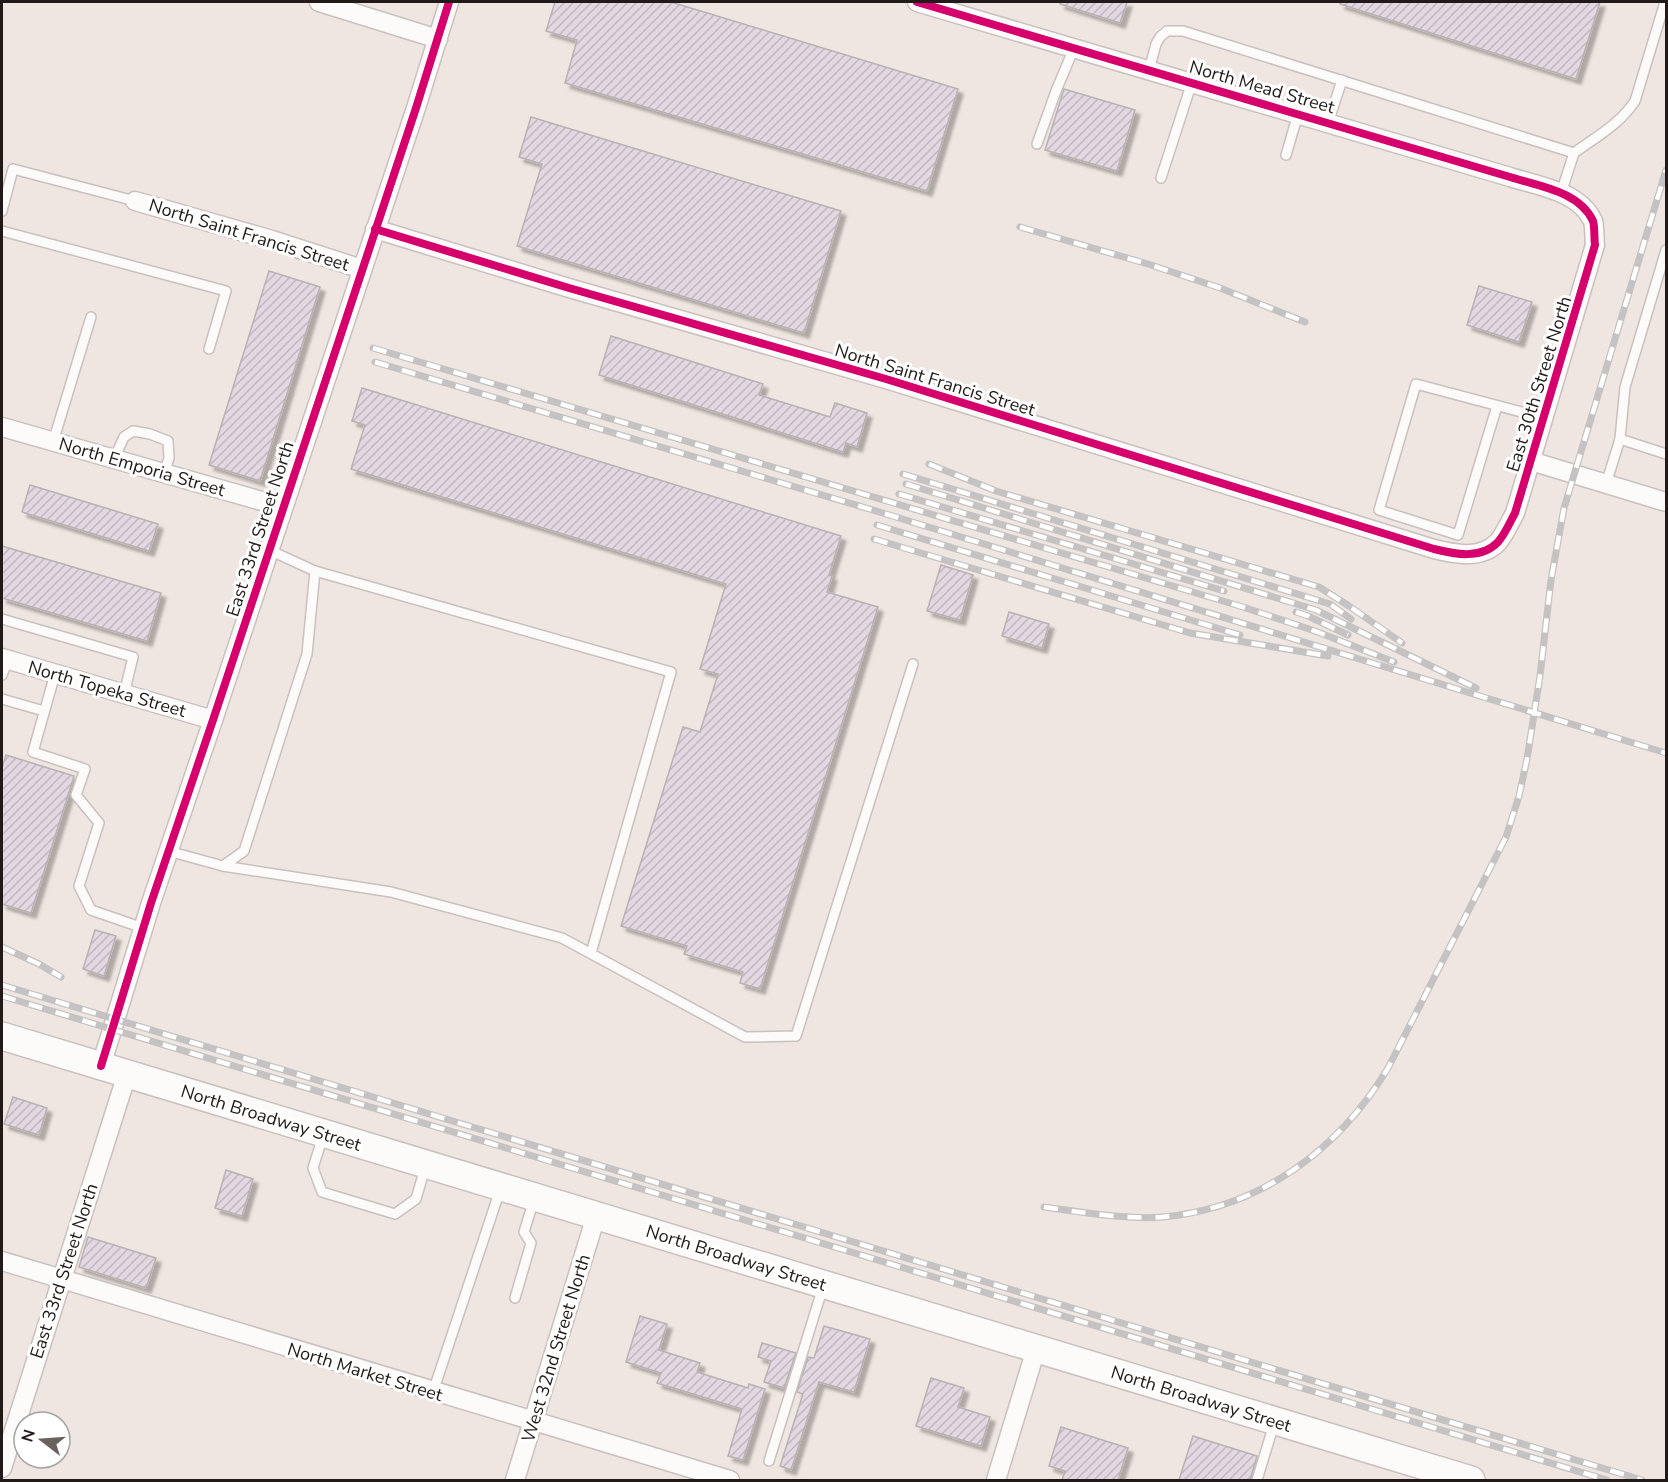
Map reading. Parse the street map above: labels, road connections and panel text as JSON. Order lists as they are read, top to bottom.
{
  "streets": {
    "main road": ["North Broadway Street"],
    "street": [
      "North Mead Street",
      "North Saint Francis Street",
      "East 30th Street North",
      "North Emporia Street",
      "East 33rd Street North",
      "North Topeka Street",
      "West 32nd Street North",
      "North Market Street"
    ]
  },
  "crossings": [
    ["North Mead Street", "East 30th Street North"],
    ["North Saint Francis Street", "East 30th Street North"],
    ["North Saint Francis Street", "East 33rd Street North"],
    ["North Emporia Street", "East 33rd Street North"],
    ["East 33rd Street North", "North Topeka Street"],
    ["East 33rd Street North", "North Broadway Street"],
    ["East 33rd Street North", "North Market Street"],
    ["North Broadway Street", "West 32nd Street North"],
    ["West 32nd Street North", "North Market Street"]
  ],
  "north": "left"
}
